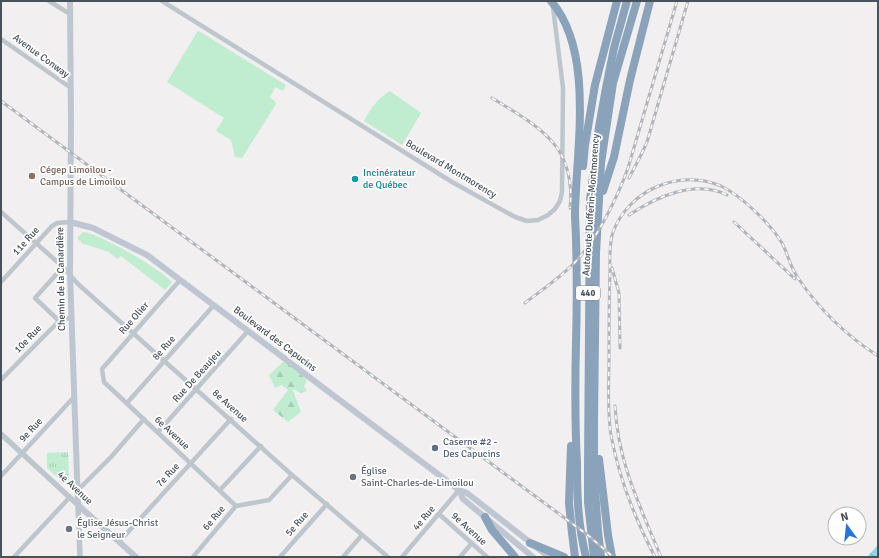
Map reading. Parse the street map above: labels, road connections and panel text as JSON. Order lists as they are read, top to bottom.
{
  "streets": {
    "highway": ["Autoroute Dufferin-Montmorency", "440"],
    "main road": ["Chemin de la Canardière", "Boulevard des Capucins", "4e Avenue"],
    "street": [
      "Avenue Conway",
      "Boulevard Montmorency",
      "11e Rue",
      "Rue Olier",
      "10e Rue",
      "8e Rue",
      "Rue De Beaujeu",
      "8e Avenue",
      "9e Rue",
      "6e Avenue",
      "7e Rue",
      "6e Rue",
      "4e Rue",
      "5e Rue",
      "9e Avenue"
    ]
  },
  "crossings": [
    ["Avenue Conway", "Chemin de la Canardière"],
    ["11e Rue", "Chemin de la Canardière"],
    ["11e Rue", "Boulevard des Capucins"],
    ["11e Rue", "8e Avenue"],
    ["Chemin de la Canardière", "Boulevard des Capucins"],
    ["Chemin de la Canardière", "8e Avenue"],
    ["Chemin de la Canardière", "9e Rue"],
    ["Chemin de la Canardière", "4e Avenue"],
    ["Rue Olier", "Boulevard des Capucins"],
    ["Rue Olier", "8e Avenue"],
    ["Rue Olier", "6e Avenue"],
    ["Boulevard des Capucins", "8e Rue"],
    ["Boulevard des Capucins", "Rue De Beaujeu"],
    ["Boulevard des Capucins", "4e Rue"],
    ["8e Rue", "8e Avenue"],
    ["8e Rue", "6e Avenue"],
    ["Rue De Beaujeu", "8e Avenue"],
    ["Rue De Beaujeu", "6e Avenue"],
    ["8e Avenue", "7e Rue"],
    ["8e Avenue", "6e Rue"],
    ["8e Avenue", "5e Rue"],
    ["9e Rue", "4e Avenue"],
    ["6e Avenue", "7e Rue"],
    ["6e Avenue", "6e Rue"],
    ["7e Rue", "4e Avenue"],
    ["4e Rue", "9e Avenue"]
  ],
  "places": [
    "Cégep Limoilou - Campus de Limoilou",
    "Incinérateur de Québec",
    "Caserne #2 - Des Capucins",
    "Église Saint-Charles-de-Limoilou",
    "Église Jésus-Christ le Seigneur"
  ],
  "north": "top"
}
